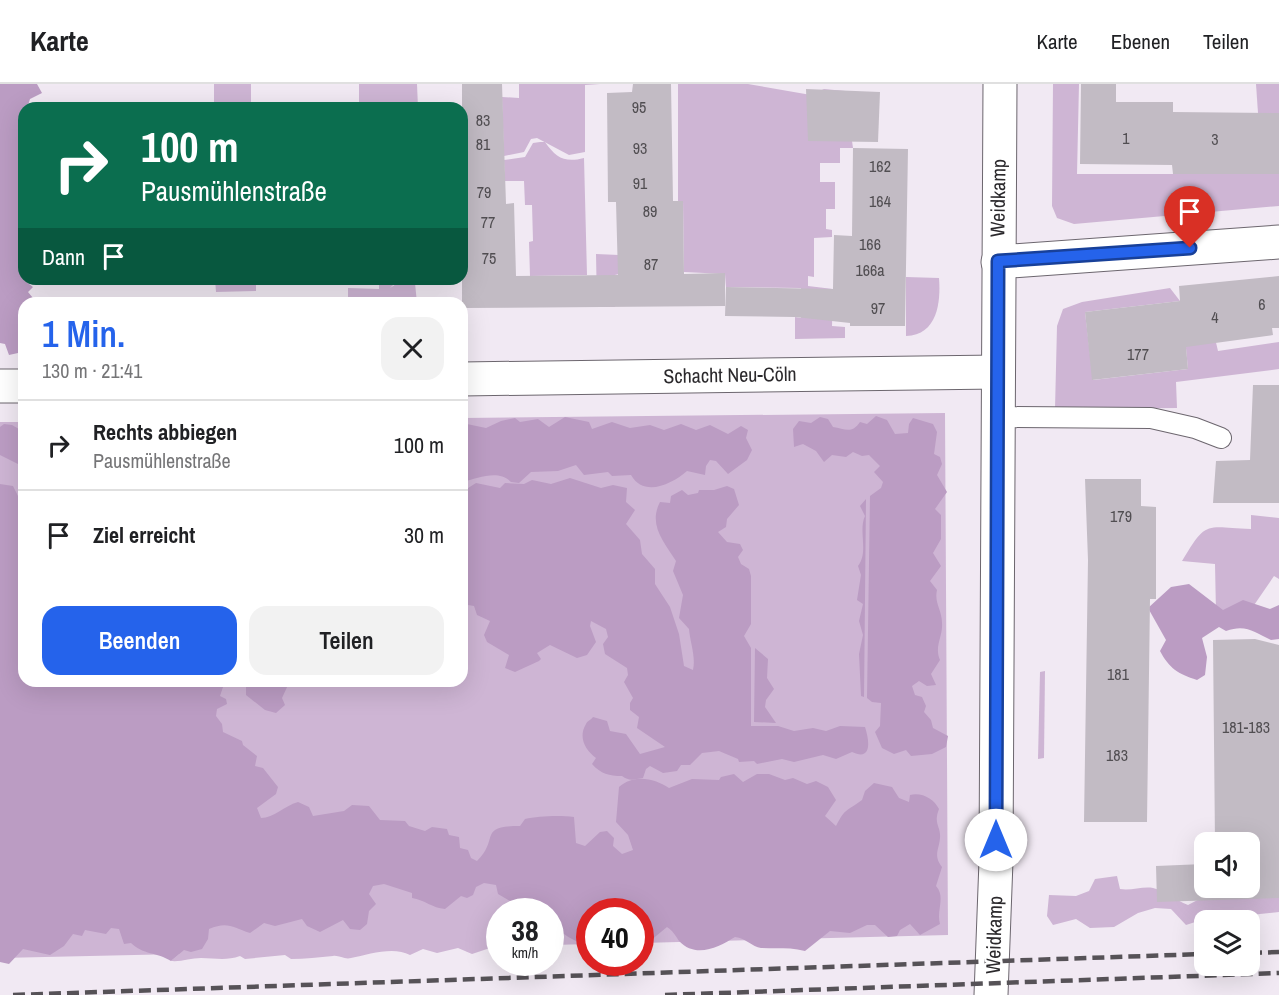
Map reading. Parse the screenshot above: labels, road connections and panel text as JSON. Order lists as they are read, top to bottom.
{
  "streets": {
    "street": ["Weidkamp", "Schacht Neu-Cöln"]
  },
  "crossings": [
    ["Weidkamp", "Schacht Neu-Cöln"]
  ],
  "house_numbers": [
    "95",
    "83",
    "1",
    "3",
    "81",
    "93",
    "162",
    "91",
    "79",
    "164",
    "89",
    "77",
    "166",
    "75",
    "87",
    "166a",
    "6",
    "97",
    "4",
    "177",
    "179",
    "181",
    "181-183",
    "183"
  ],
  "page": {
    "header": "Karte",
    "nav": ["Karte", "Ebenen", "Teilen"],
    "turn": ["100 m", "Pausmühlenstraße"],
    "then": "Dann",
    "heading": ["1 Min.", "130 m · 21:41"],
    "list": [
      {
        "name": "Rechts abbiegen",
        "note": "Pausmühlenstraße",
        "value": "100 m"
      },
      {
        "name": "Ziel erreicht",
        "value": "30 m"
      }
    ],
    "buttons": ["Beenden", "Teilen"],
    "speed": "38 km/h",
    "limit": "40"
  }
}
